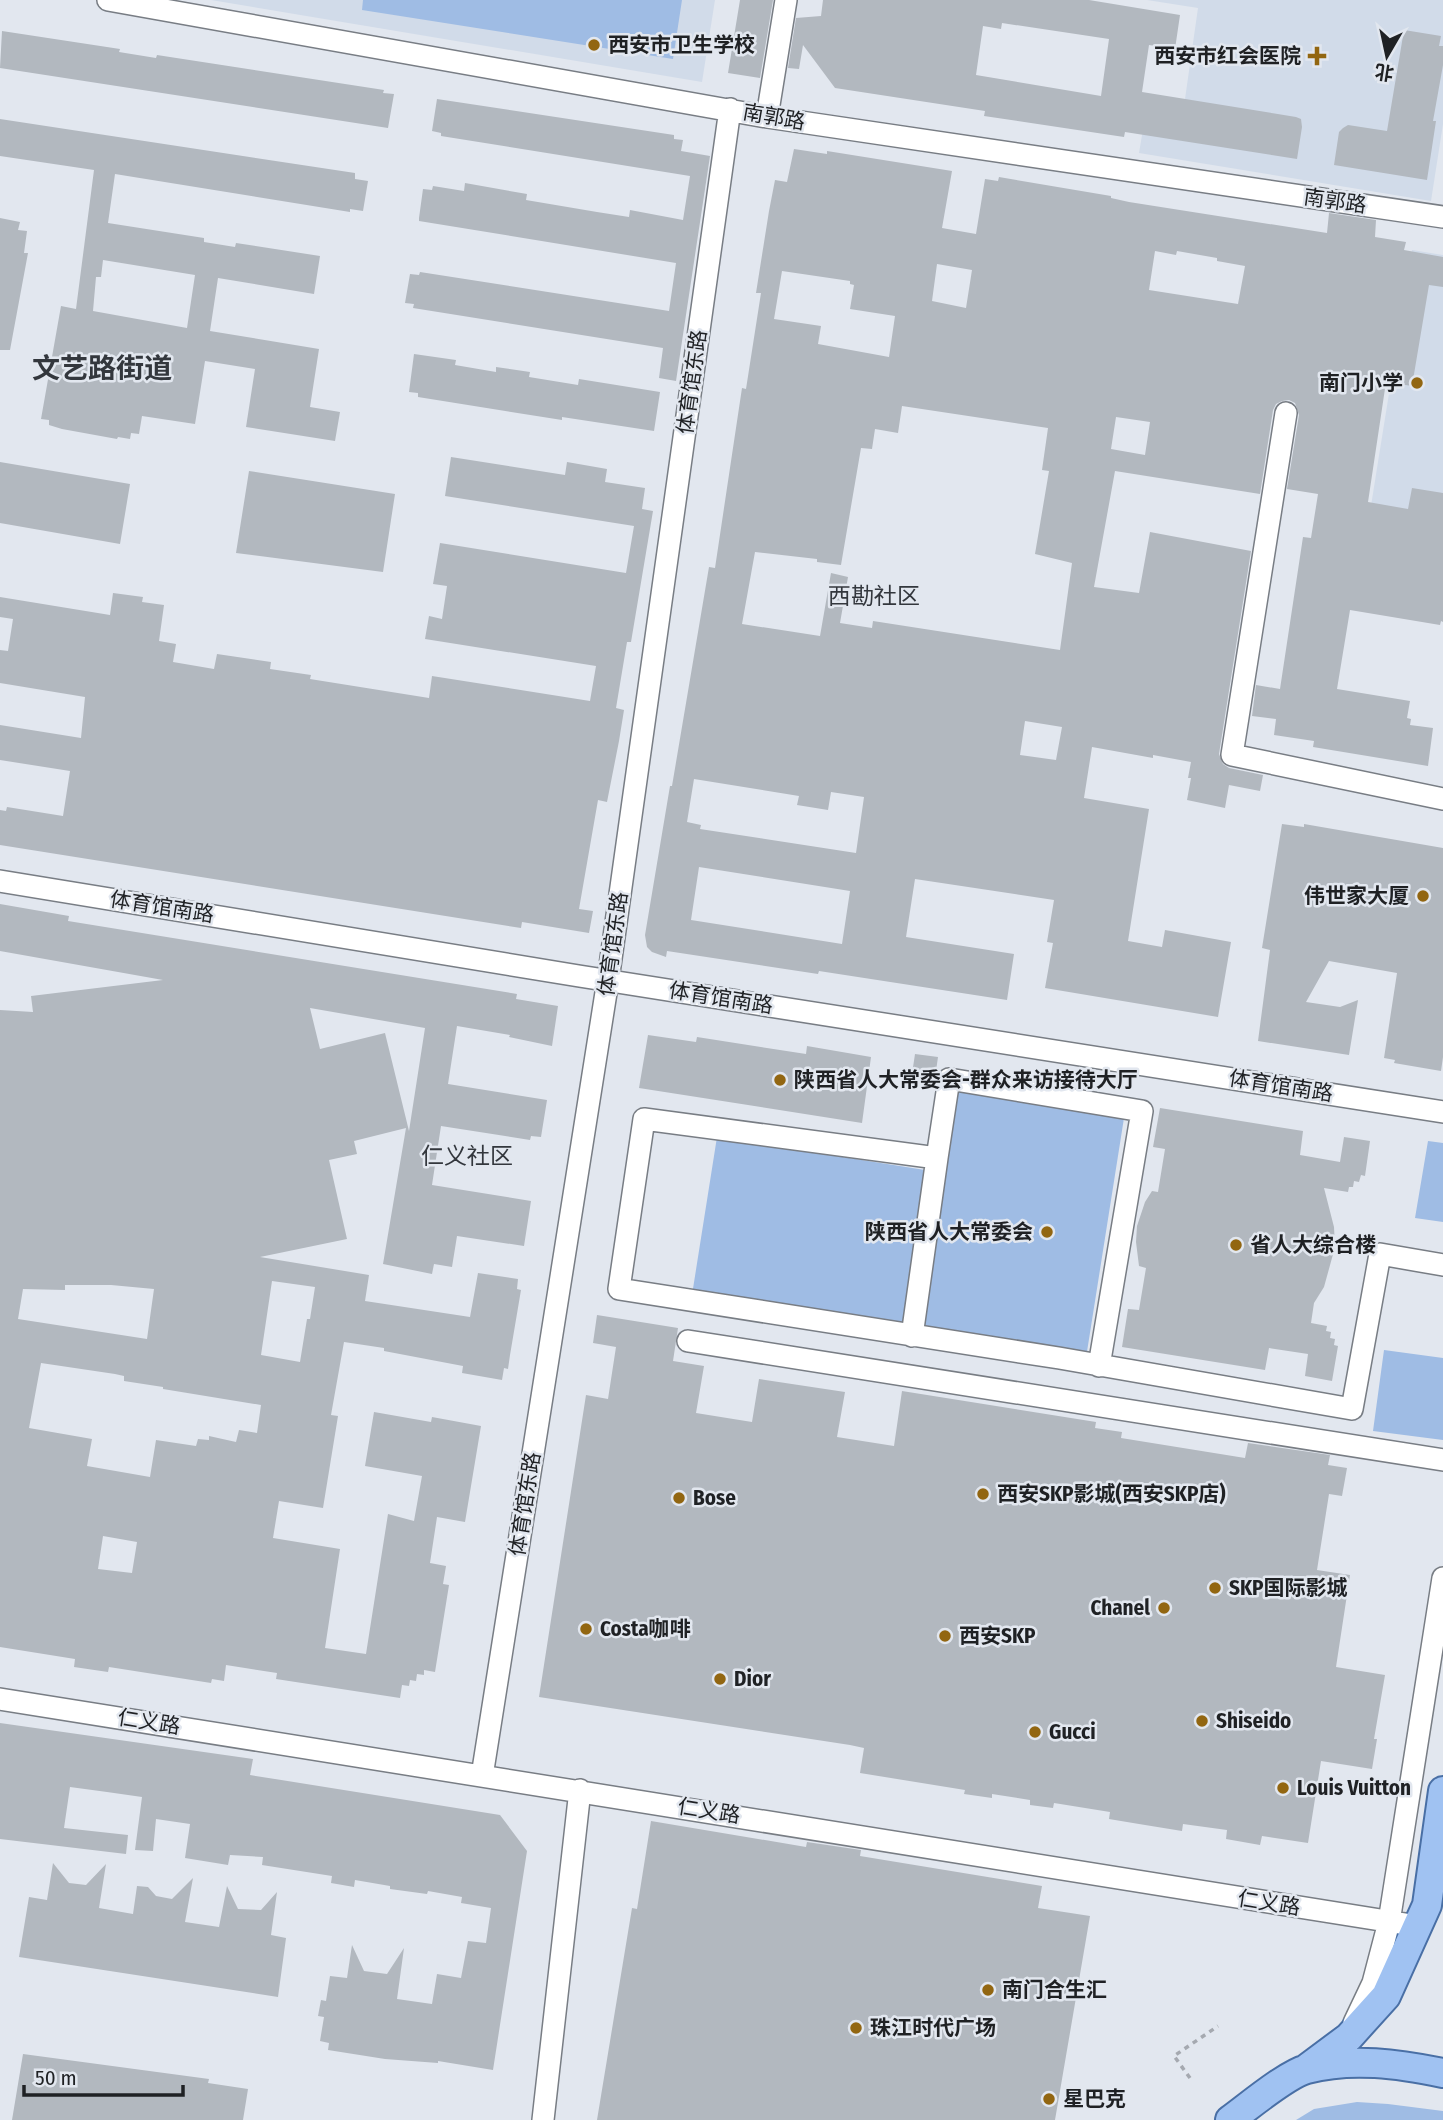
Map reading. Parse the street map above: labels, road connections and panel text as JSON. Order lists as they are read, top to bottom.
{
  "streets": {
    "street": [
      "南郭路",
      "体育馆东路",
      "体育馆南路",
      "仁义路"
    ]
  },
  "crossings": [
    ["南郭路", "体育馆东路"],
    ["体育馆东路", "体育馆南路"],
    ["体育馆东路", "仁义路"]
  ],
  "districts": ["文艺路街道", "西勘社区", "仁义社区"],
  "places": {
    "other": [
      "西安市卫生学校",
      "南门小学",
      "伟世家大厦",
      "陕西省人大常委会-群众来访接待大厅",
      "陕西省人大常委会",
      "省人大综合楼",
      "西安SKP影城(西安SKP店)",
      "Bose",
      "SKP国际影城",
      "Chanel",
      "Costa咖啡",
      "西安SKP",
      "Dior",
      "Shiseido",
      "Gucci",
      "Louis Vuitton",
      "南门合生汇",
      "珠江时代广场",
      "星巴克"
    ],
    "health": ["西安市红会医院"]
  },
  "scale_bar": "50 m",
  "north": "bottom"
}
